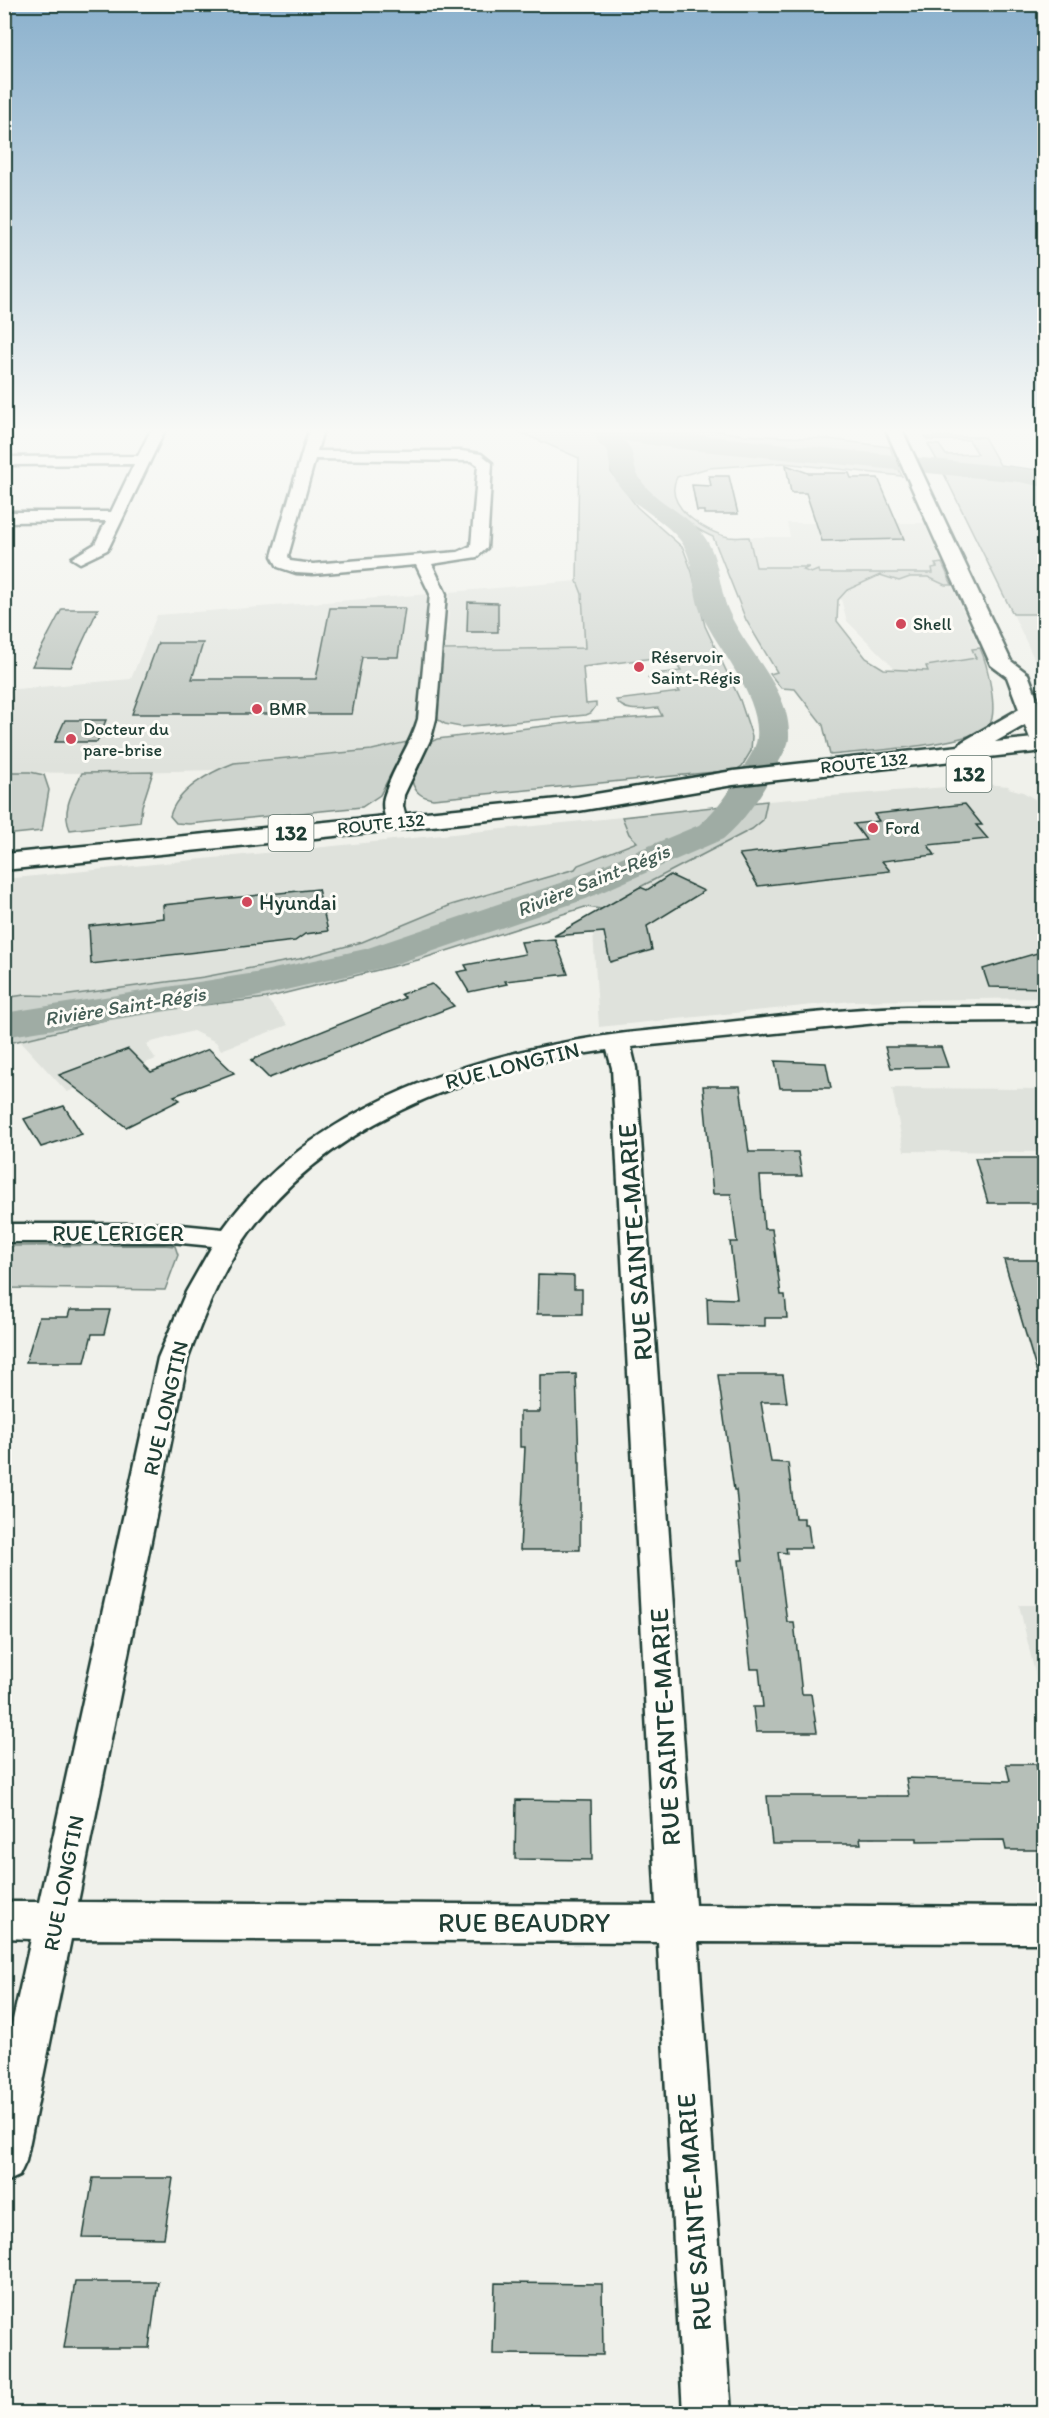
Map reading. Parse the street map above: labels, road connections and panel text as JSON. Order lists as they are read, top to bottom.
{
  "streets": {
    "main road": ["ROUTE 132", "132"],
    "street": [
      "RUE LONGTIN",
      "RUE LERIGER",
      "RUE SAINTE-MARIE",
      "RUE BEAUDRY"
    ]
  },
  "crossings": [
    ["RUE LONGTIN", "RUE LERIGER"],
    ["RUE LONGTIN", "RUE SAINTE-MARIE"],
    ["RUE LONGTIN", "RUE BEAUDRY"],
    ["RUE SAINTE-MARIE", "RUE BEAUDRY"]
  ],
  "water": ["Rivière Saint-Régis"],
  "places": [
    "Shell",
    "Réservoir Saint-Régis",
    "BMR",
    "Docteur du pare-brise",
    "Ford",
    "Hyundai"
  ]
}
